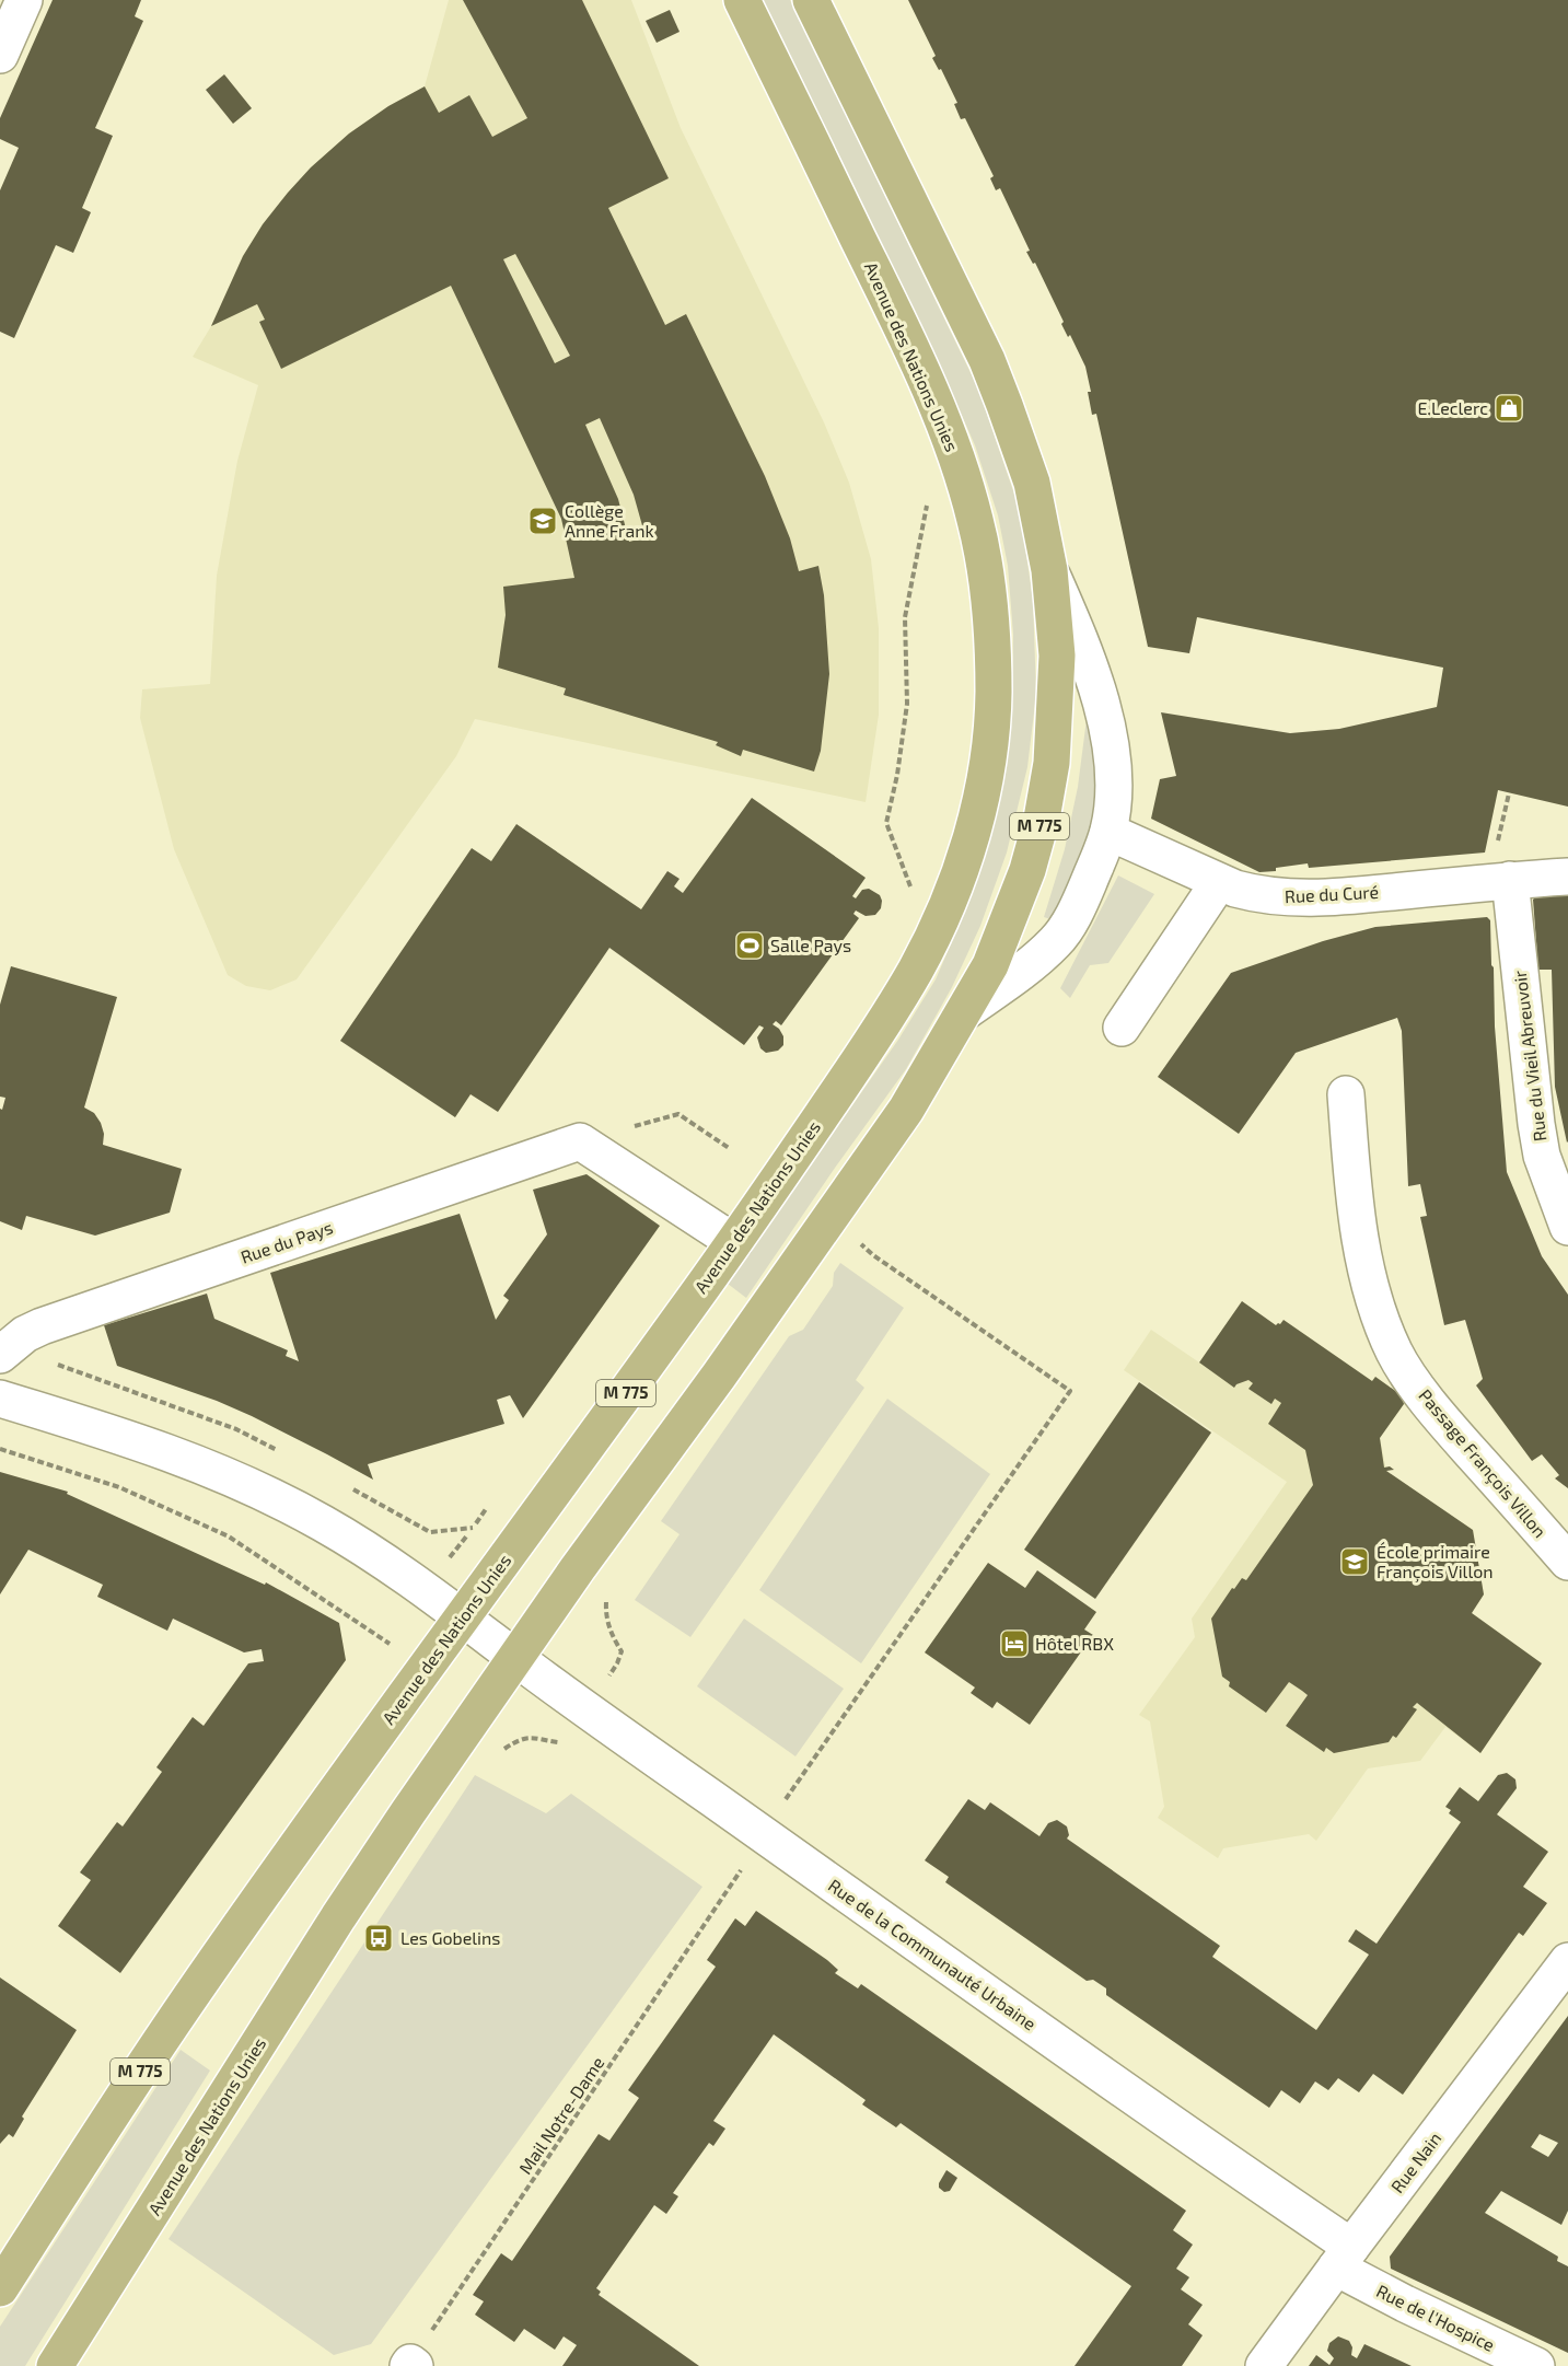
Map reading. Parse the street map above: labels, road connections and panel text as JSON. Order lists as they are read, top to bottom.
{
  "streets": {
    "main road": ["Avenue des Nations Unies", "M 775"],
    "street": [
      "Rue du Curé",
      "Rue du Vieil Abreuvoir",
      "Rue du Pays",
      "Passage François Villon",
      "Rue de la Communauté Urbaine",
      "Rue Nain",
      "Rue de l'Hospice"
    ],
    "path": ["Mail Notre-Dame"]
  },
  "crossings": [
    ["Avenue des Nations Unies", "Rue du Curé"],
    ["Avenue des Nations Unies", "Rue de la Communauté Urbaine"],
    ["Rue du Curé", "Rue du Vieil Abreuvoir"],
    ["Rue de la Communauté Urbaine", "Rue Nain"],
    ["Rue de la Communauté Urbaine", "Rue de l'Hospice"],
    ["Rue Nain", "Rue de l'Hospice"]
  ],
  "places": {
    "shop": ["E.Leclerc"],
    "school or university": ["Collège Anne Frank", "École primaire François Villon"],
    "sports": ["Salle Pays"],
    "hotel": ["Hôtel RBX"],
    "bus stop": ["Les Gobelins"]
  }
}
